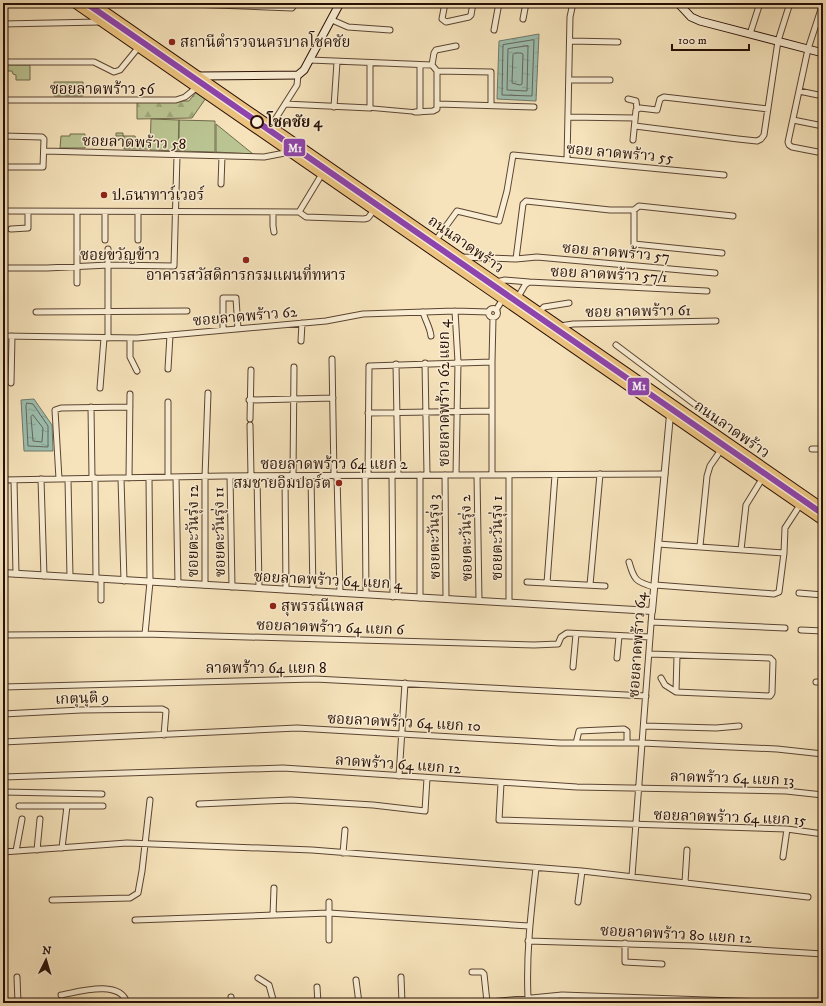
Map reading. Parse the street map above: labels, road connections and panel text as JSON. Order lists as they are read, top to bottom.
{
  "streets": {
    "main road": ["ถนนลาดพร้าว"],
    "street": [
      "ซอยลาดพร้าว 56",
      "ซอยลาดพร้าว 58",
      "ซอย ลาดพร้าว 55",
      "ซอย ลาดพร้าว 57",
      "ซอยขวัญข้าว",
      "ซอย ลาดพร้าว 57/1",
      "ซอย ลาดพร้าว 61",
      "ซอยลาดพร้าว 62",
      "ซอยลาดพร้าว 62 แยก 4",
      "ซอยลาดพร้าว 64 แยก 2",
      "ซอยตะวันรุ่ง 12",
      "ซอยตะวันรุ่ง 11",
      "ซอยตะวันรุ่ง 3",
      "ซอยตะวันรุ่ง 2",
      "ซอยตะวันรุ่ง 1",
      "ซอยลาดพร้าว 64 แยก 4",
      "ซอยลาดพร้าว 64 แยก 6",
      "ซอยลาดพร้าว 64",
      "ลาดพร้าว 64 แยก 8",
      "เกตุนุติ 9",
      "ซอยลาดพร้าว 64 แยก 10",
      "ลาดพร้าว 64 แยก 12",
      "ลาดพร้าว 64 แยก 13",
      "ซอยลาดพร้าว 64 แยก 15",
      "ซอยลาดพร้าว 80 แยก 12"
    ]
  },
  "crossings": [
    ["ซอยลาดพร้าว 56", "ถนนลาดพร้าว"],
    ["ซอยลาดพร้าว 58", "ถนนลาดพร้าว"],
    ["ซอยลาดพร้าว 58", "ซอยขวัญข้าว"],
    ["ซอย ลาดพร้าว 55", "ถนนลาดพร้าว"],
    ["ถนนลาดพร้าว", "ซอย ลาดพร้าว 57"],
    ["ถนนลาดพร้าว", "ซอย ลาดพร้าว 57/1"],
    ["ถนนลาดพร้าว", "ซอย ลาดพร้าว 61"],
    ["ถนนลาดพร้าว", "ซอยลาดพร้าว 64"],
    ["ซอยลาดพร้าว 62", "ซอยลาดพร้าว 62 แยก 4"],
    ["ซอยลาดพร้าว 62 แยก 4", "ซอยลาดพร้าว 64 แยก 2"],
    ["ซอยลาดพร้าว 64 แยก 2", "ซอยตะวันรุ่ง 12"],
    ["ซอยลาดพร้าว 64 แยก 2", "ซอยตะวันรุ่ง 11"],
    ["ซอยลาดพร้าว 64 แยก 2", "ซอยตะวันรุ่ง 3"],
    ["ซอยลาดพร้าว 64 แยก 2", "ซอยตะวันรุ่ง 2"],
    ["ซอยลาดพร้าว 64 แยก 2", "ซอยตะวันรุ่ง 1"],
    ["ซอยลาดพร้าว 64 แยก 2", "ซอยลาดพร้าว 64"],
    ["ซอยตะวันรุ่ง 12", "ซอยลาดพร้าว 64 แยก 4"],
    ["ซอยตะวันรุ่ง 11", "ซอยลาดพร้าว 64 แยก 4"],
    ["ซอยตะวันรุ่ง 3", "ซอยลาดพร้าว 64 แยก 4"],
    ["ซอยตะวันรุ่ง 2", "ซอยลาดพร้าว 64 แยก 4"],
    ["ซอยตะวันรุ่ง 1", "ซอยลาดพร้าว 64 แยก 4"],
    ["ซอยลาดพร้าว 64 แยก 4", "ซอยลาดพร้าว 64"],
    ["ซอยลาดพร้าว 64 แยก 6", "ซอยลาดพร้าว 64"],
    ["ซอยลาดพร้าว 64", "ลาดพร้าว 64 แยก 8"],
    ["ซอยลาดพร้าว 64", "ซอยลาดพร้าว 64 แยก 10"],
    ["ซอยลาดพร้าว 64", "ลาดพร้าว 64 แยก 12"],
    ["ซอยลาดพร้าว 64", "ลาดพร้าว 64 แยก 13"],
    ["ซอยลาดพร้าว 64", "ซอยลาดพร้าว 64 แยก 15"],
    ["เกตุนุติ 9", "ซอยลาดพร้าว 64 แยก 10"],
    ["ลาดพร้าว 64 แยก 12", "ลาดพร้าว 64 แยก 13"],
    ["ลาดพร้าว 64 แยก 12", "ซอยลาดพร้าว 64 แยก 15"]
  ],
  "places": [
    "สถานีตำรวจนครบาลโชคชัย",
    "โชคชัย 4",
    "ป.ธนาทาว์เวอร์",
    "อาคารสวัสดิการกรมแผนที่ทหาร",
    "สมชายอิมปอร์ต",
    "สุพรรณีเพลส"
  ],
  "lines": ["transit line M1"],
  "scale_bar": "100 m",
  "north": "top"
}
